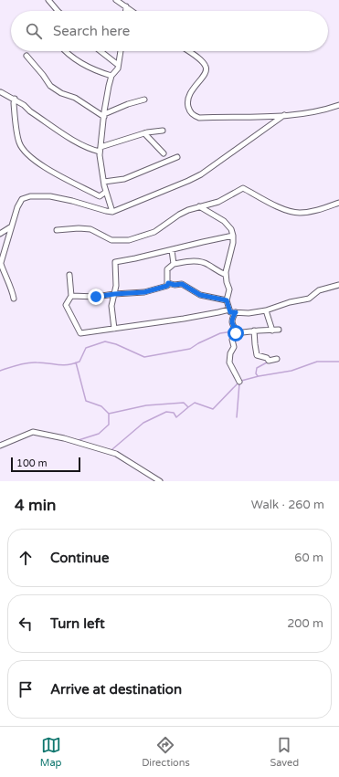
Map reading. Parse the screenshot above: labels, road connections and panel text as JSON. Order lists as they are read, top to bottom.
{
  "scale_bar": "100 m",
  "page": {
    "search": "Search here",
    "scale": "100 m",
    "heading": ["4 min", "Walk · 260 m"],
    "list": [
      ["Continue", "60 m"],
      ["Turn left", "200 m"],
      "Arrive at destination"
    ],
    "nav": ["Map", "Directions", "Saved"]
  }
}
